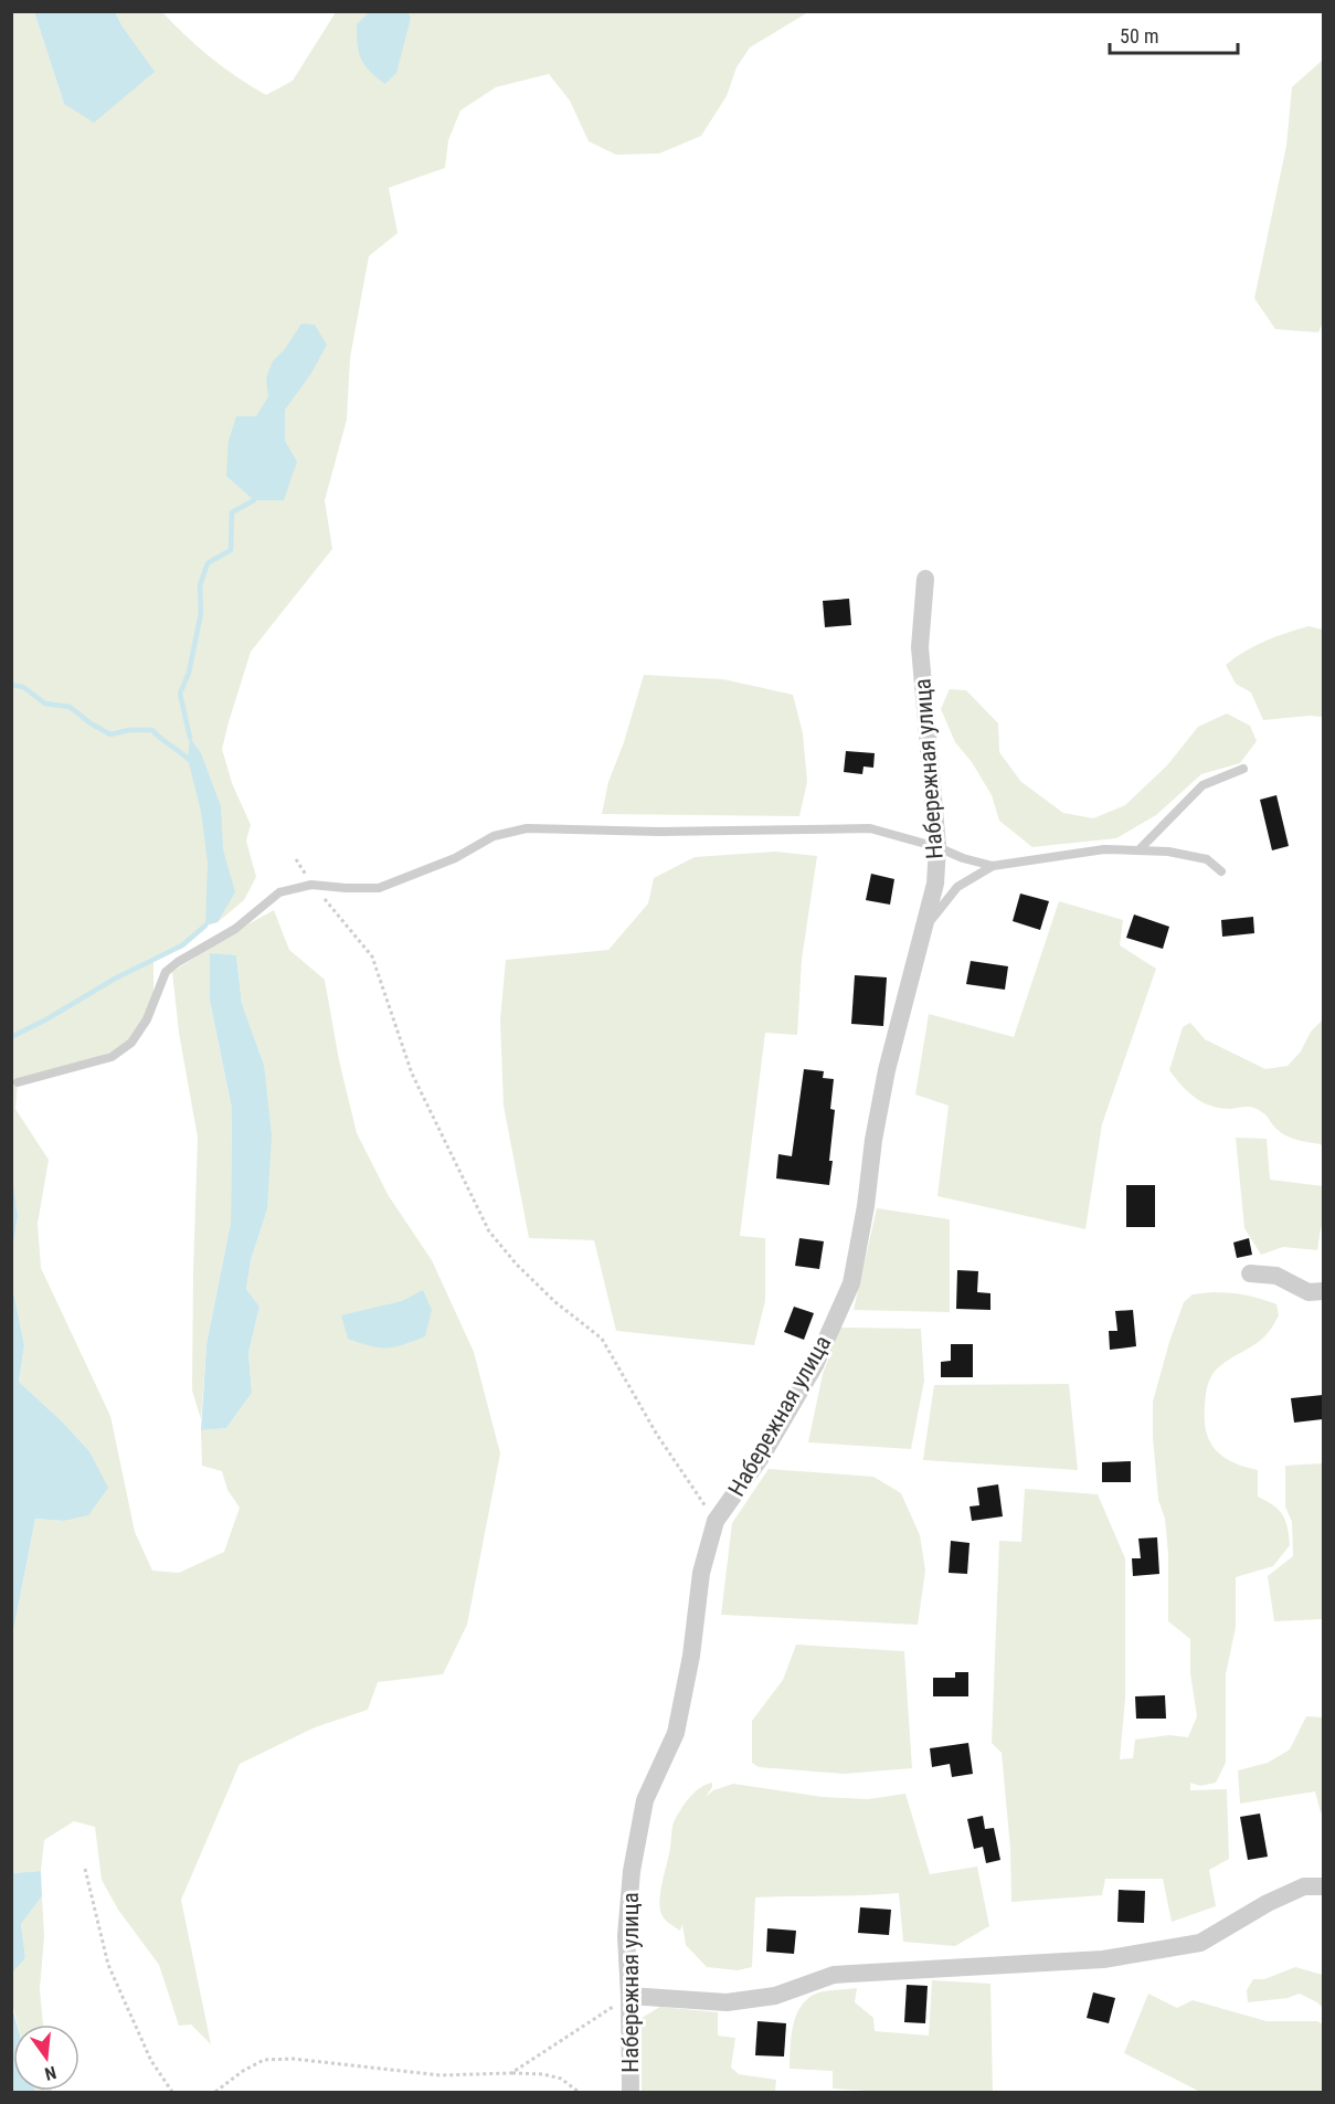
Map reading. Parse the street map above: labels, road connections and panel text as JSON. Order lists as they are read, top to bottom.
{
  "streets": {
    "street": ["Набережная улица"]
  },
  "scale_bar": "50 m",
  "north": "bottom"
}
